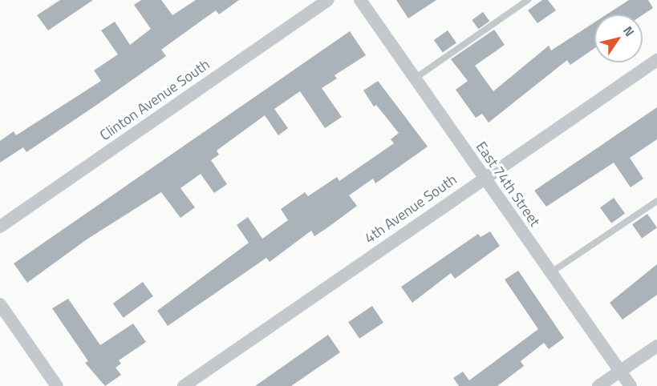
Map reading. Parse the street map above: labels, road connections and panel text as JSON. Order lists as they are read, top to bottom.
{
  "streets": {
    "street": ["Clinton Avenue South", "East 74th Street", "4th Avenue South"]
  },
  "crossings": [
    ["East 74th Street", "4th Avenue South"]
  ],
  "north": "top right"
}
